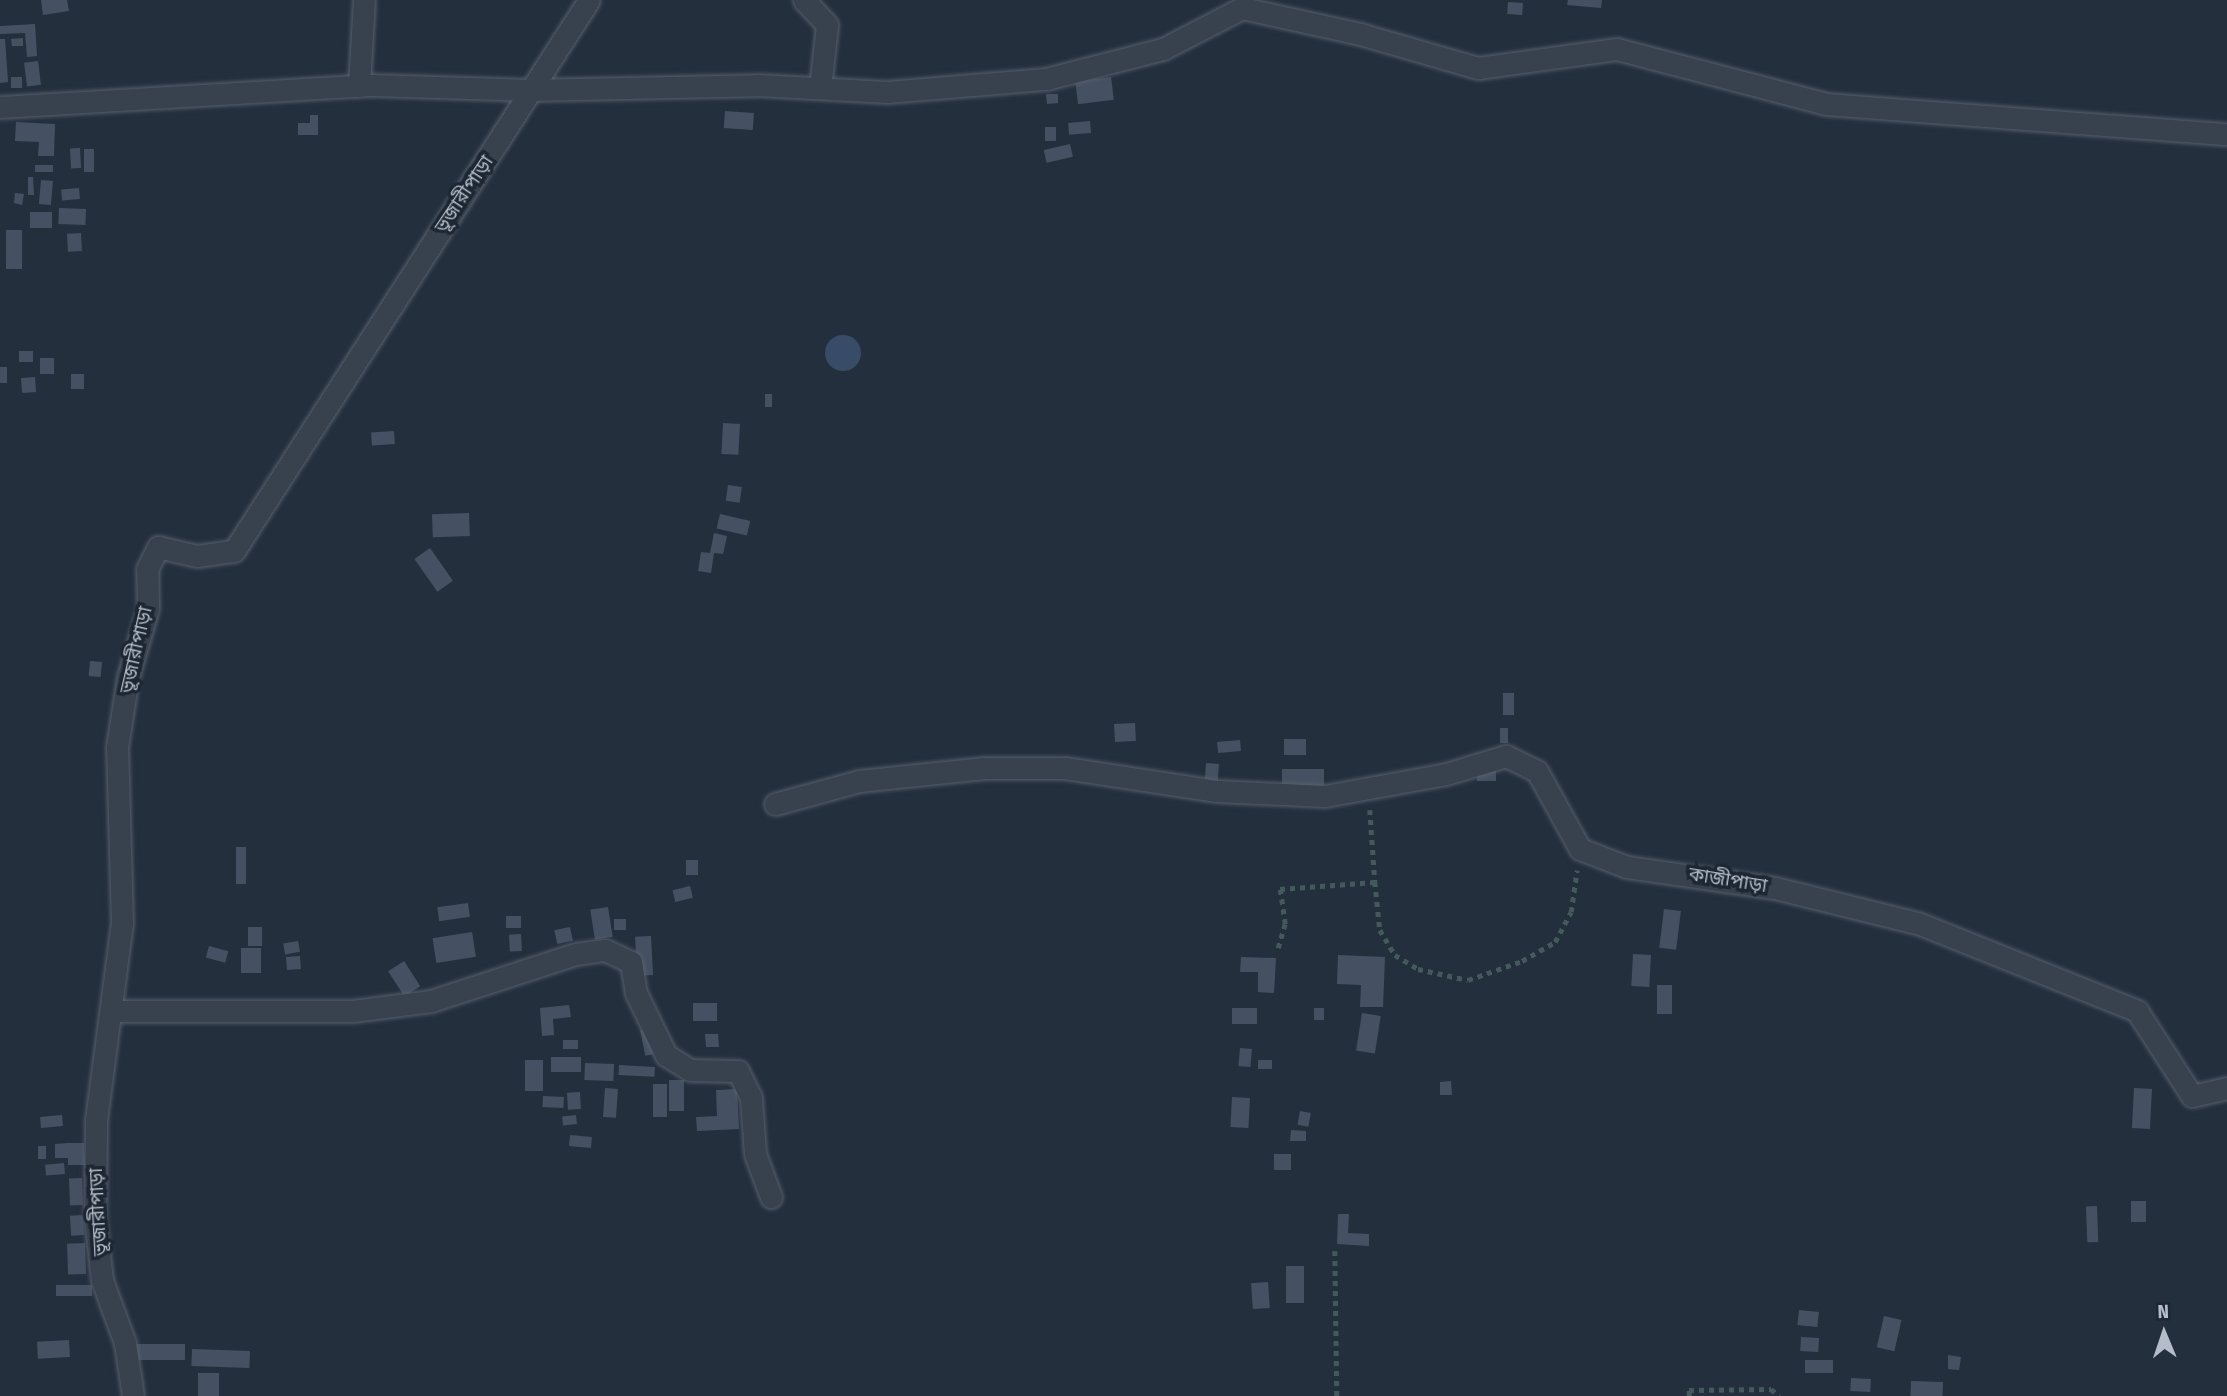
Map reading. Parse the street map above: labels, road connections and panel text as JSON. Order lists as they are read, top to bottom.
{
  "streets": {
    "street": ["ভূজারীপাড়া", "কাজীপাড়া"]
  },
  "north": "top"
}
